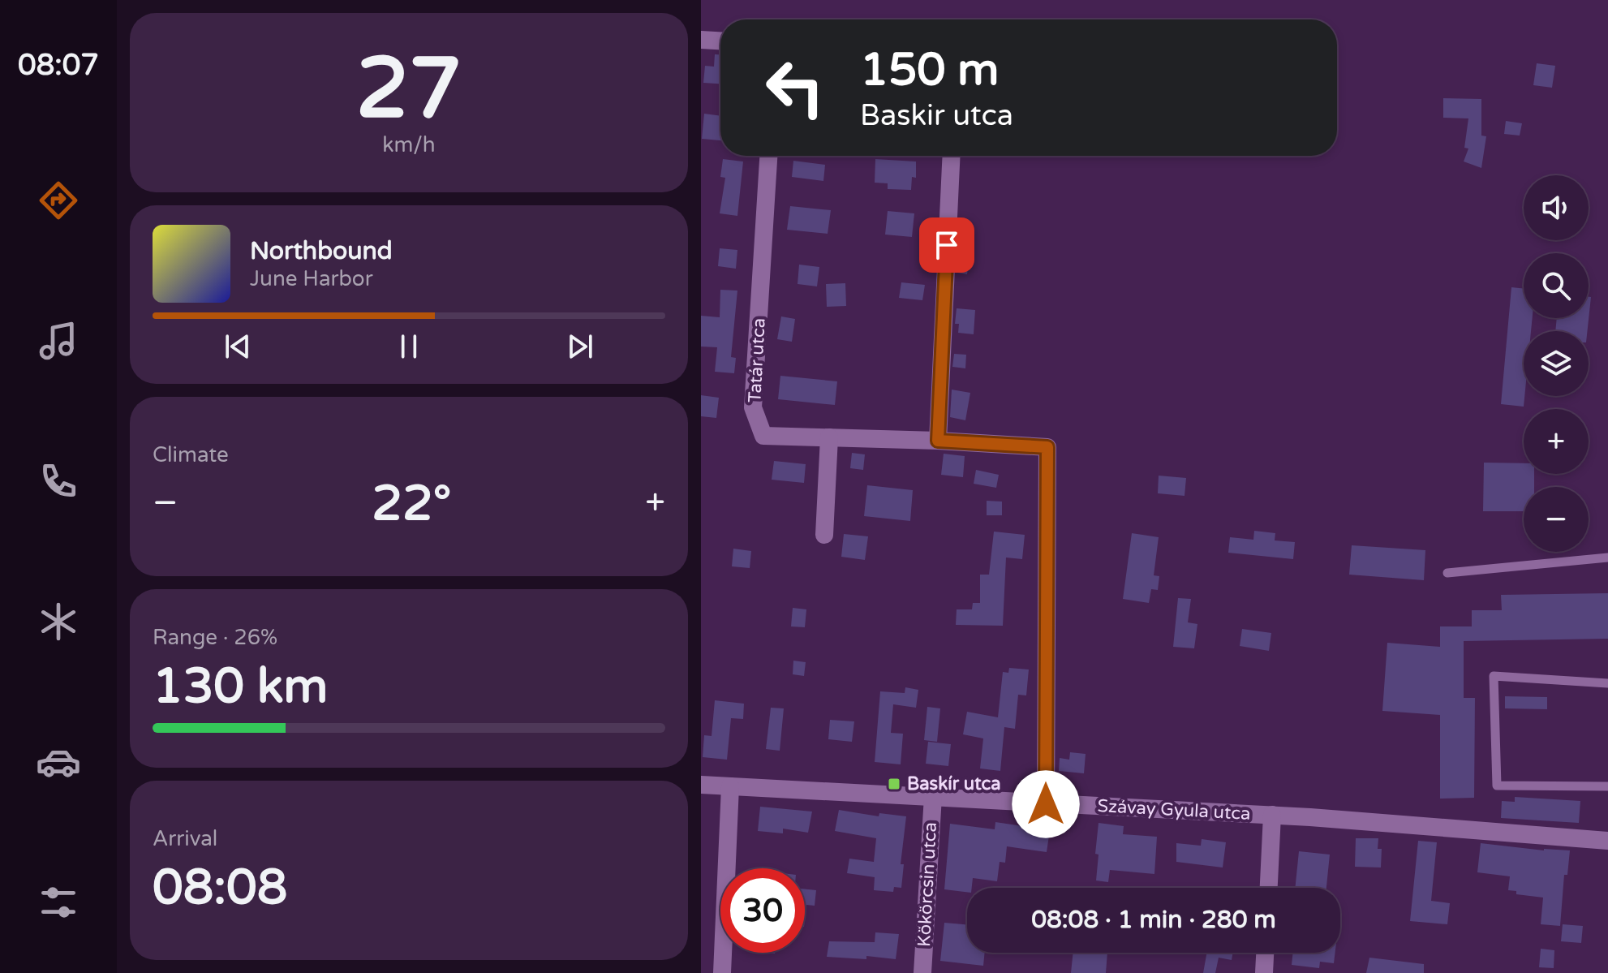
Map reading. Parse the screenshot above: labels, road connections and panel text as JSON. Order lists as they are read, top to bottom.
{
  "streets": {
    "street": ["Tatár utca", "Szávay Gyula utca", "Kökörcsin utca"]
  },
  "crossings": [
    ["Tatár utca", "Szávay Gyula utca"],
    ["Szávay Gyula utca", "Kökörcsin utca"]
  ],
  "places": {
    "transit": ["Baskír utca"]
  },
  "page": {
    "tabs": "08:07",
    "tile": [
      ["27", "km/h"],
      "Climate",
      ["Range · 26%", "130 km"],
      ["Arrival", "08:08"]
    ],
    "turn": ["150 m", "Baskir utca"],
    "map_buttons": ["+", "−"],
    "song": ["Northbound", "June Harbor"],
    "heat": ["−", "22°", "+"],
    "limit": "30",
    "trip": "08:08 · 1 min · 280 m"
  }
}
